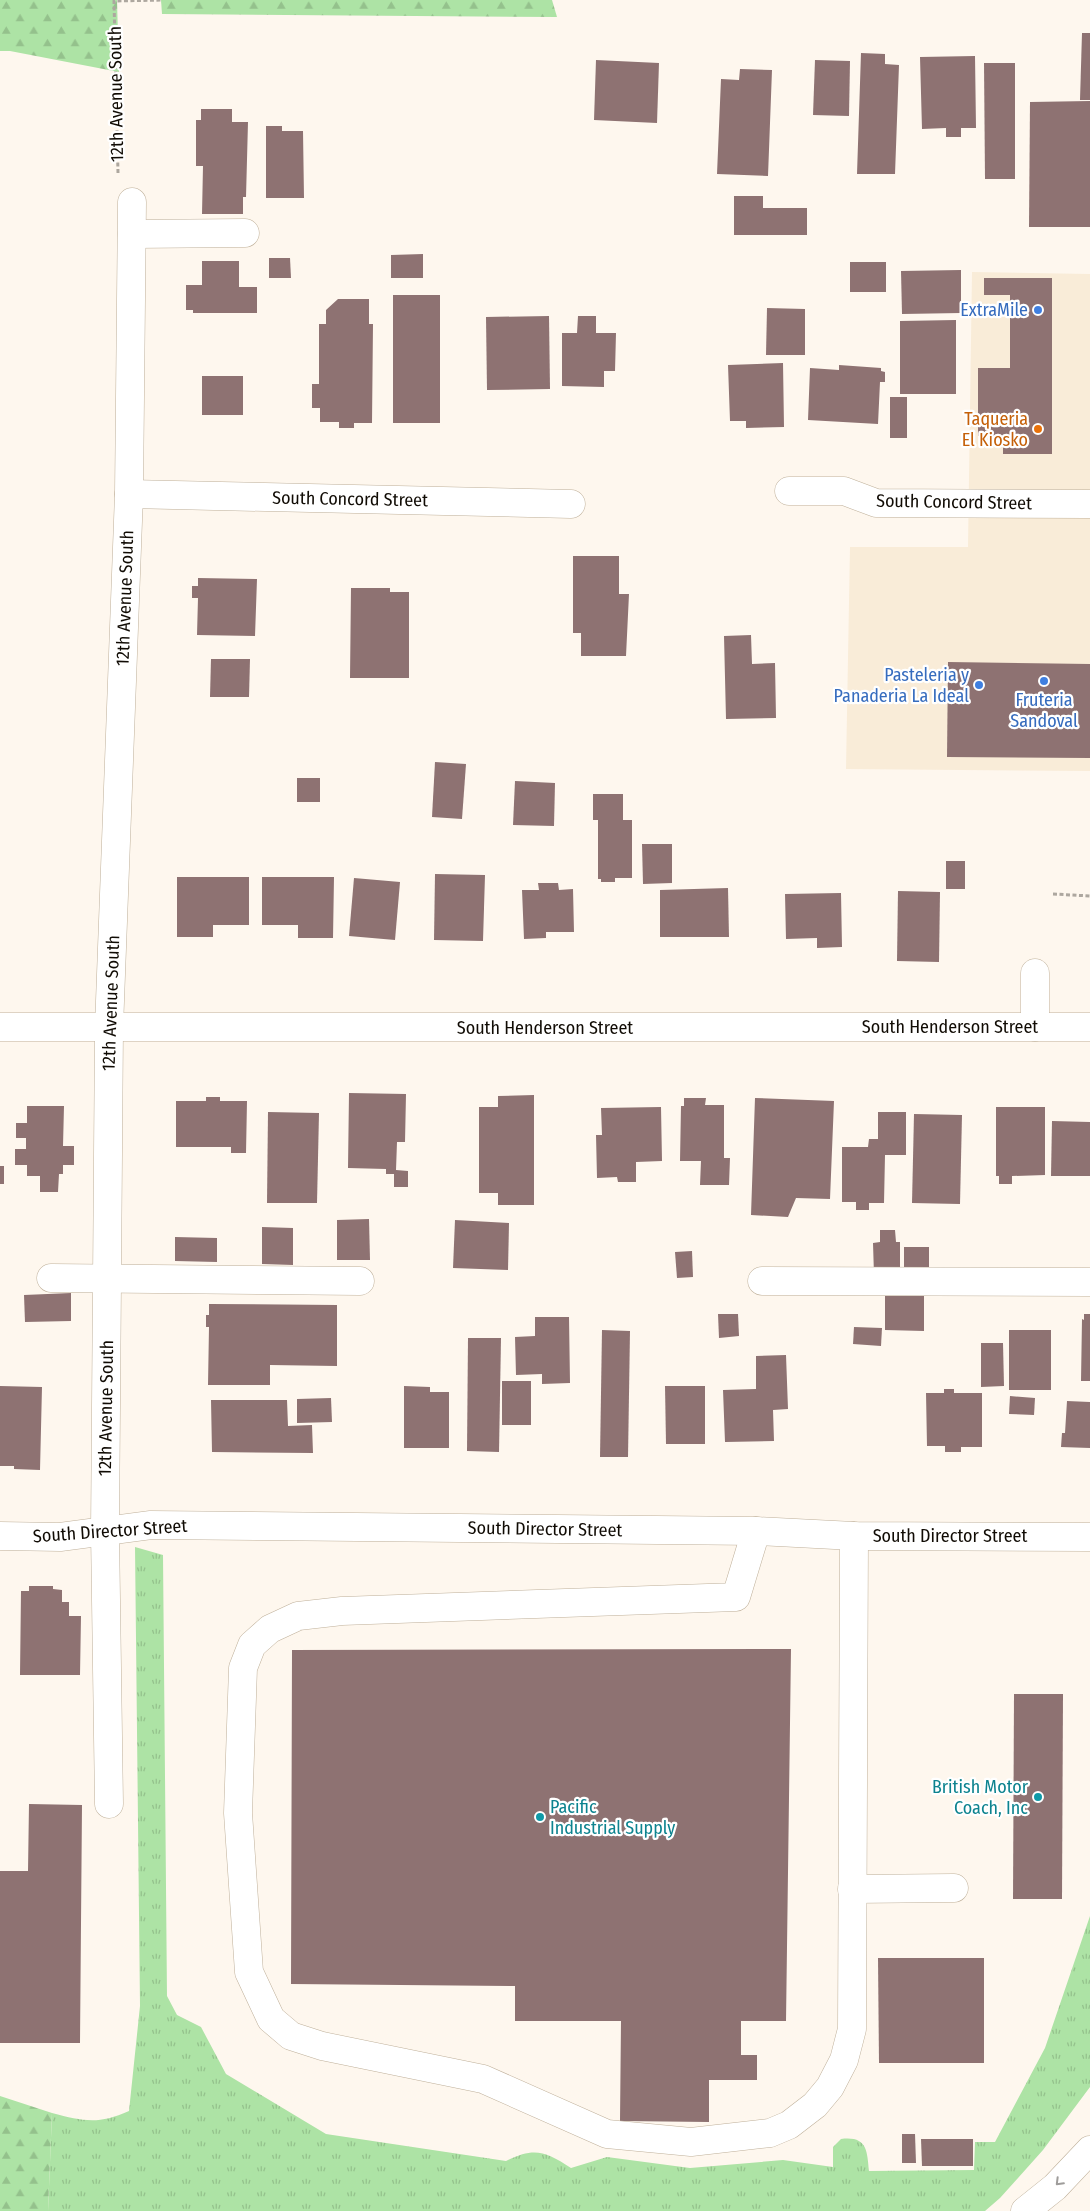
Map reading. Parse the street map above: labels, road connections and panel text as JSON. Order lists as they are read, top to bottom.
{
  "streets": {
    "main road": [
      "12th Avenue South",
      "South Concord Street",
      "South Henderson Street",
      "South Director Street"
    ]
  },
  "crossings": [
    ["12th Avenue South", "South Concord Street"],
    ["12th Avenue South", "South Henderson Street"],
    ["12th Avenue South", "South Director Street"]
  ],
  "places": [
    "ExtraMile",
    "Taqueria El Kiosko",
    "Fruteria Sandoval",
    "Pasteleria y Panaderia La Ideal",
    "British Motor Coach, Inc",
    "Pacific Industrial Supply"
  ]
}
